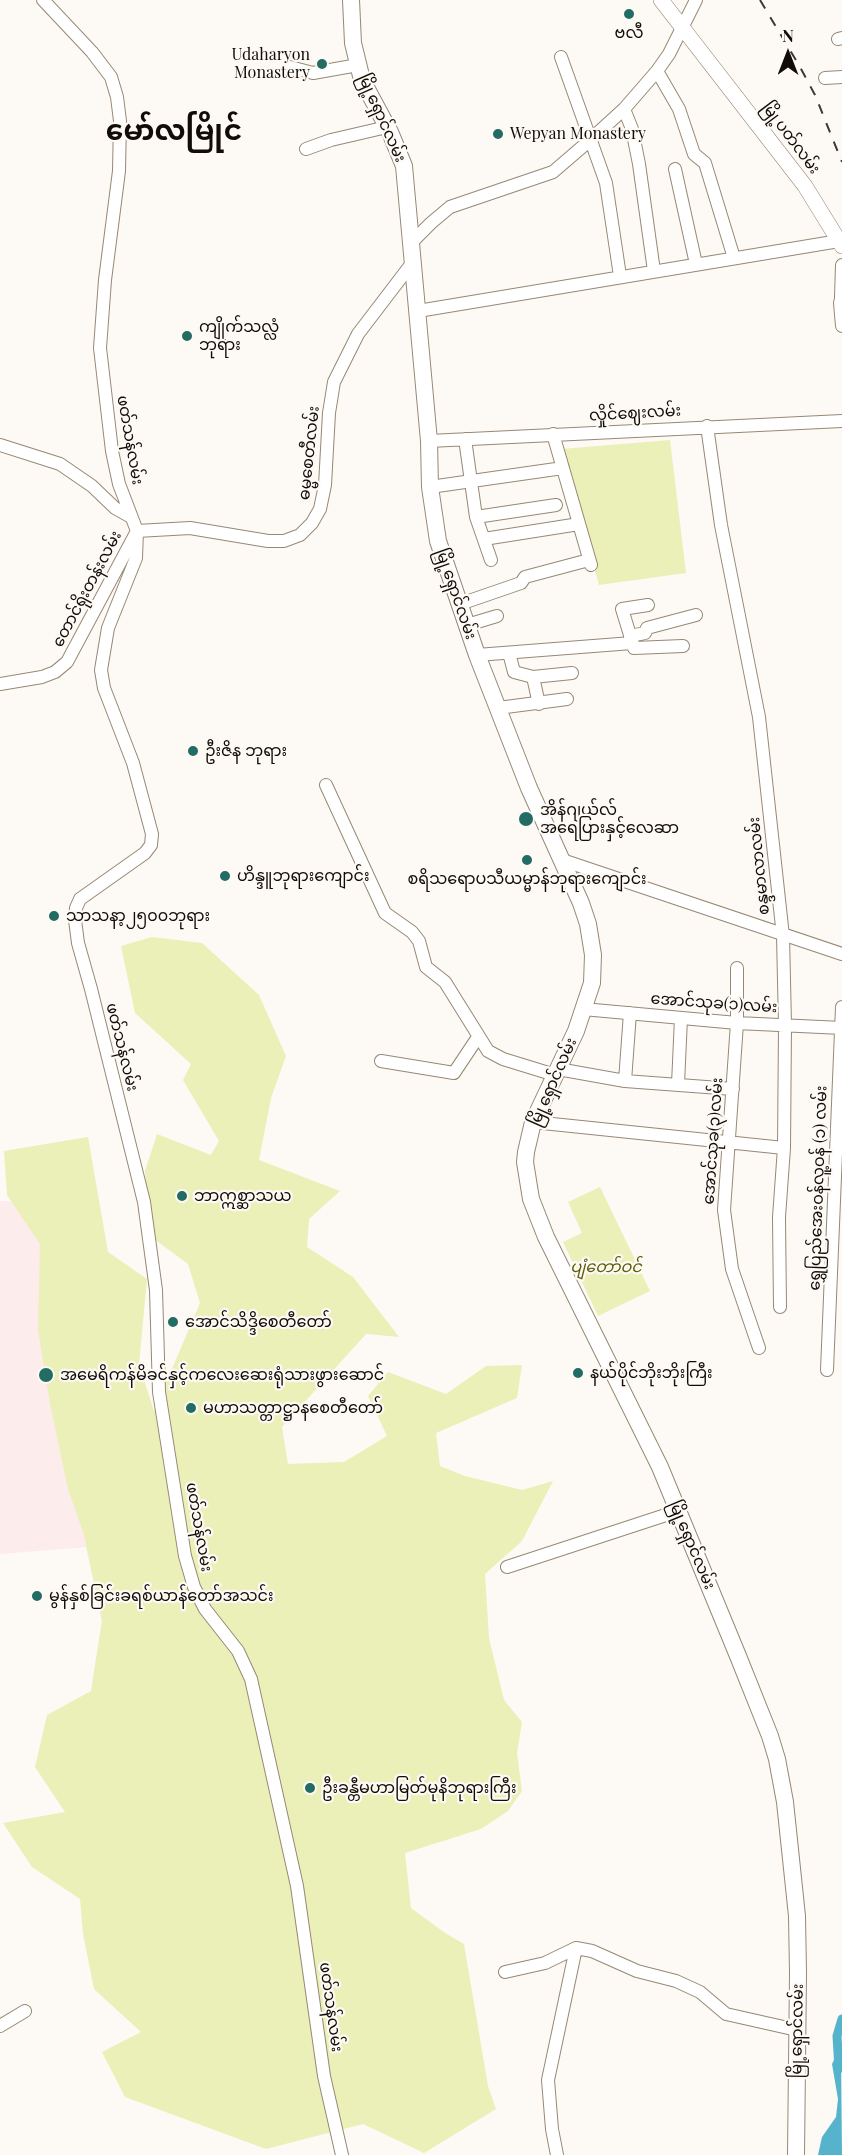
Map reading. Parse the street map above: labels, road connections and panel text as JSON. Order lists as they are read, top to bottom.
{
  "streets": {
    "highway": ["မြို့ရှောင်လမ်း"],
    "main road": ["မြို့ပတ်လမ်း"],
    "street": [
      "လှိုင်ဈေးလမ်း",
      "ဖတ်သန်လမ်း",
      "ဓမ္မစေတီလမ်း",
      "တောင်ရိုးတန်းလမ်း",
      "စန္ဒမာလာလမ်း",
      "အောင်သုခ(၁)လမ်း",
      "အောင်သုခ(၃)လမ်း",
      "ရွှေပြည်အေးဝန်လူ့ဝန် (၁) လမ်း"
    ]
  },
  "crossings": [
    ["မြို့ရှောင်လမ်း", "လှိုင်ဈေးလမ်း"],
    ["မြို့ရှောင်လမ်း", "ဓမ္မစေတီလမ်း"],
    ["မြို့ရှောင်လမ်း", "အောင်သုခ(၁)လမ်း"],
    ["လှိုင်ဈေးလမ်း", "စန္ဒမာလာလမ်း"],
    ["ဖတ်သန်လမ်း", "ဓမ္မစေတီလမ်း"],
    ["ဖတ်သန်လမ်း", "တောင်ရိုးတန်းလမ်း"],
    ["ဓမ္မစေတီလမ်း", "တောင်ရိုးတန်းလမ်း"],
    ["စန္ဒမာလာလမ်း", "အောင်သုခ(၁)လမ်း"],
    ["အောင်သုခ(၁)လမ်း", "အောင်သုခ(၃)လမ်း"],
    ["အောင်သုခ(၁)လမ်း", "ရွှေပြည်အေးဝန်လူ့ဝန် (၁) လမ်း"]
  ],
  "districts": ["မော်လမြိုင်"],
  "parks": ["ပျံတော်ဝင်"],
  "places": [
    "ဗလီ",
    "Udaharyon Monastery",
    "Wepyan Monastery",
    "ကျိုက်သလ္လံ ဘုရား",
    "ဦးဇိန ဘုရား",
    "အိန်ဂျယ်လ် အရေပြားနှင့်လေဆာ",
    "စရိသရောပသီယမ္မာန်ဘုရားကျောင်း",
    "ဟိန္ဒူဘုရားကျောင်း",
    "သာသနာ့၂၅၀၀ဘုရား",
    "ဘာဣစ္ဆာသယ",
    "အောင်သိဒ္ဒိစေတီတော်",
    "နယ်ပိုင်ဘိုးဘိုးကြီး",
    "အမေရိကန်မိခင်နှင့်ကလေးဆေးရုံသားဖွားဆောင်",
    "မဟာသတ္တာဋ္ဌာနစေတီတော်",
    "မွန်နှစ်ခြင်းခရစ်ယာန်တော်အသင်း",
    "ဦးခန္တီမဟာမြတ်မုနိဘုရားကြီး"
  ],
  "north": "top"
}
